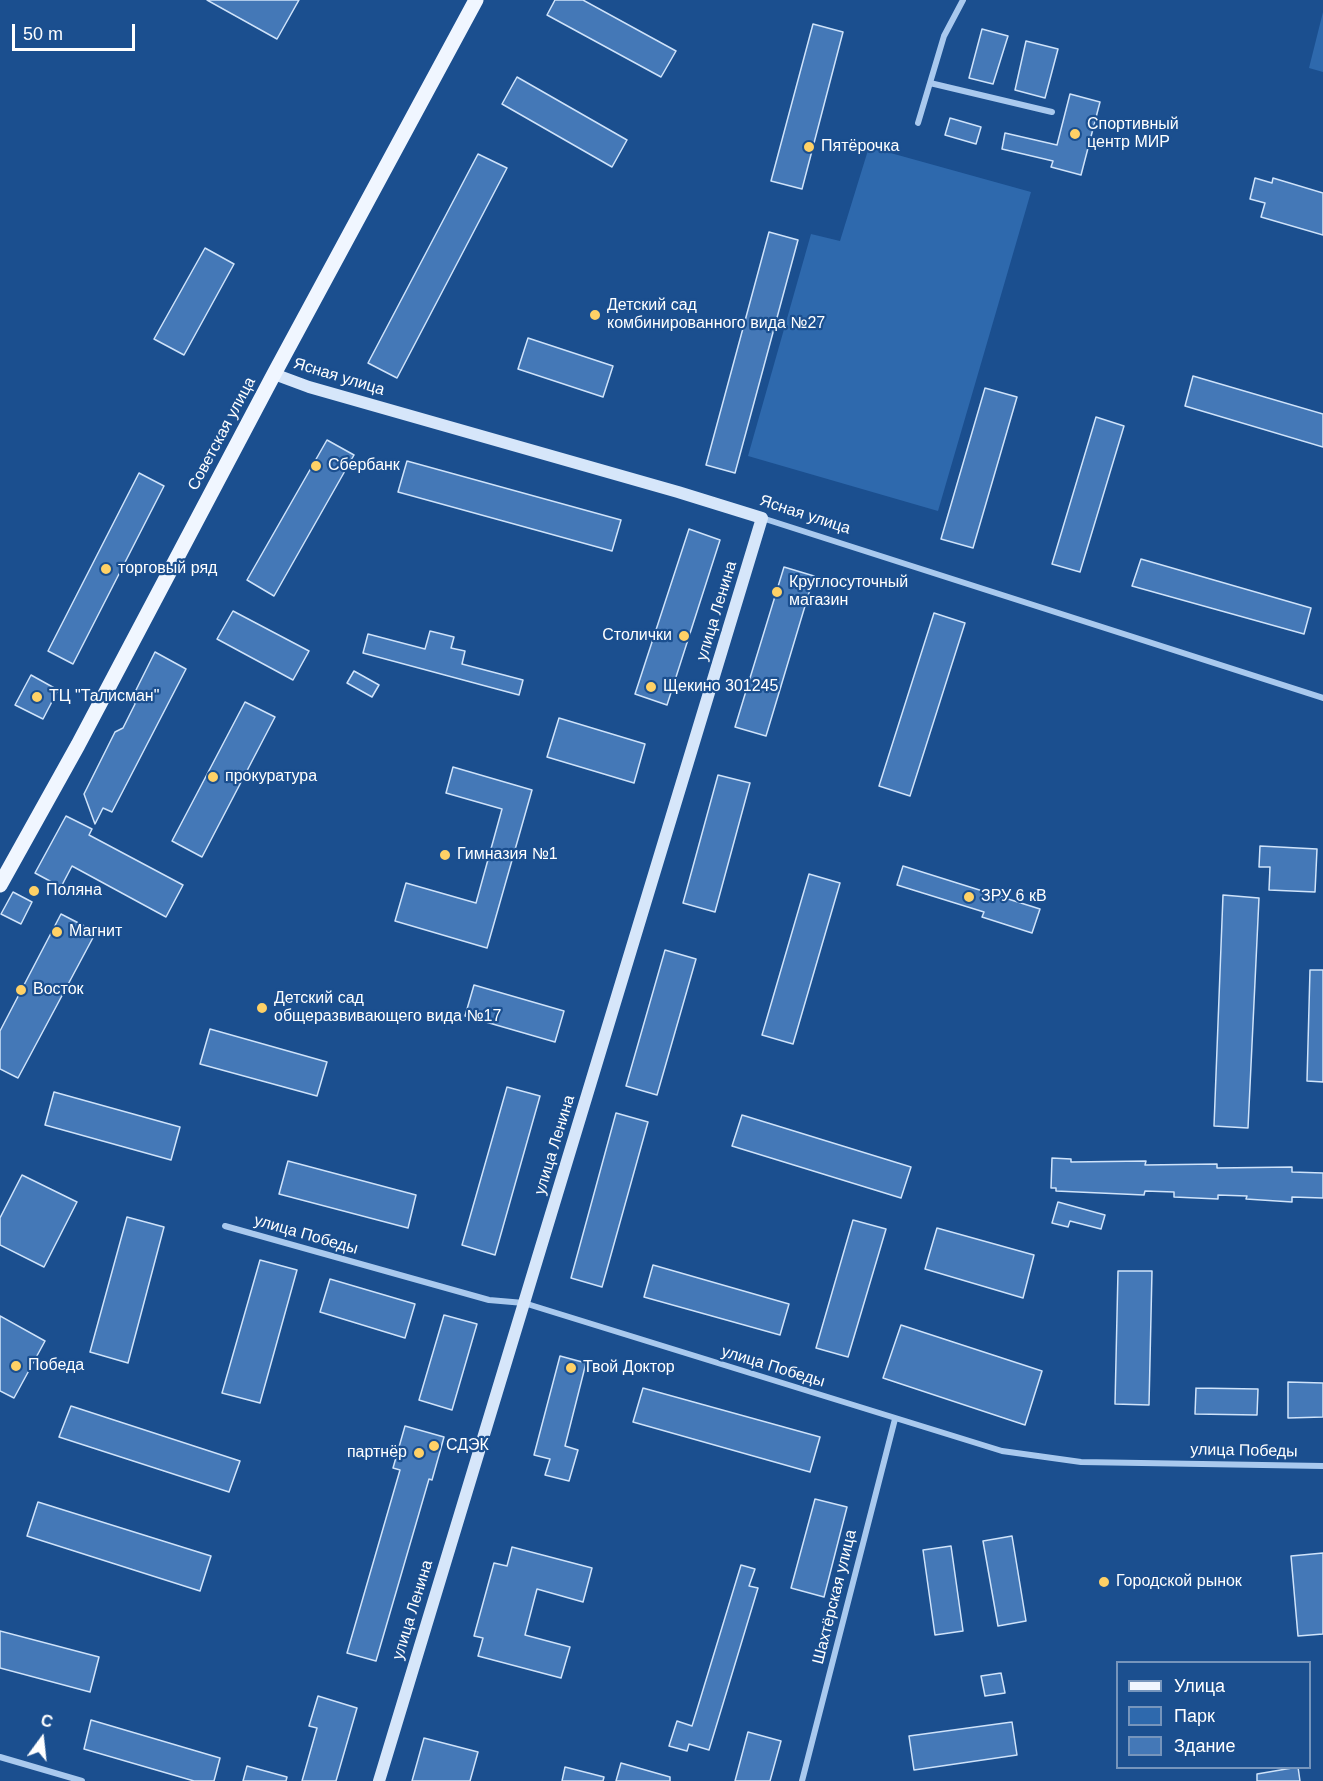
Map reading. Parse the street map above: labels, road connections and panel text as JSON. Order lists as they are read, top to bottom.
{
  "streets": {
    "main road": ["Советская улица"],
    "street": [
      "Ясная улица",
      "улица Ленина",
      "улица Победы",
      "Шахтёрская улица"
    ]
  },
  "crossings": [
    ["Ясная улица", "Советская улица"],
    ["Ясная улица", "улица Ленина"],
    ["улица Ленина", "улица Победы"],
    ["улица Победы", "Шахтёрская улица"]
  ],
  "places": [
    "Спортивный центр МИР",
    "Пятёрочка",
    "Детский сад комбинированного вида №27",
    "Сбербанк",
    "торговый ряд",
    "Круглосуточный магазин",
    "Столички",
    "Щекино 301245",
    "ТЦ \"Талисман\"",
    "прокуратура",
    "Гимназия №1",
    "Поляна",
    "ЗРУ 6 кВ",
    "Магнит",
    "Восток",
    "Детский сад общеразвивающего вида №17",
    "Победа",
    "Твой Доктор",
    "СДЭК",
    "партнёр",
    "Городской рынок"
  ],
  "legend": ["Улица", "Парк", "Здание"],
  "scale_bar": "50 m",
  "north": "top"
}
